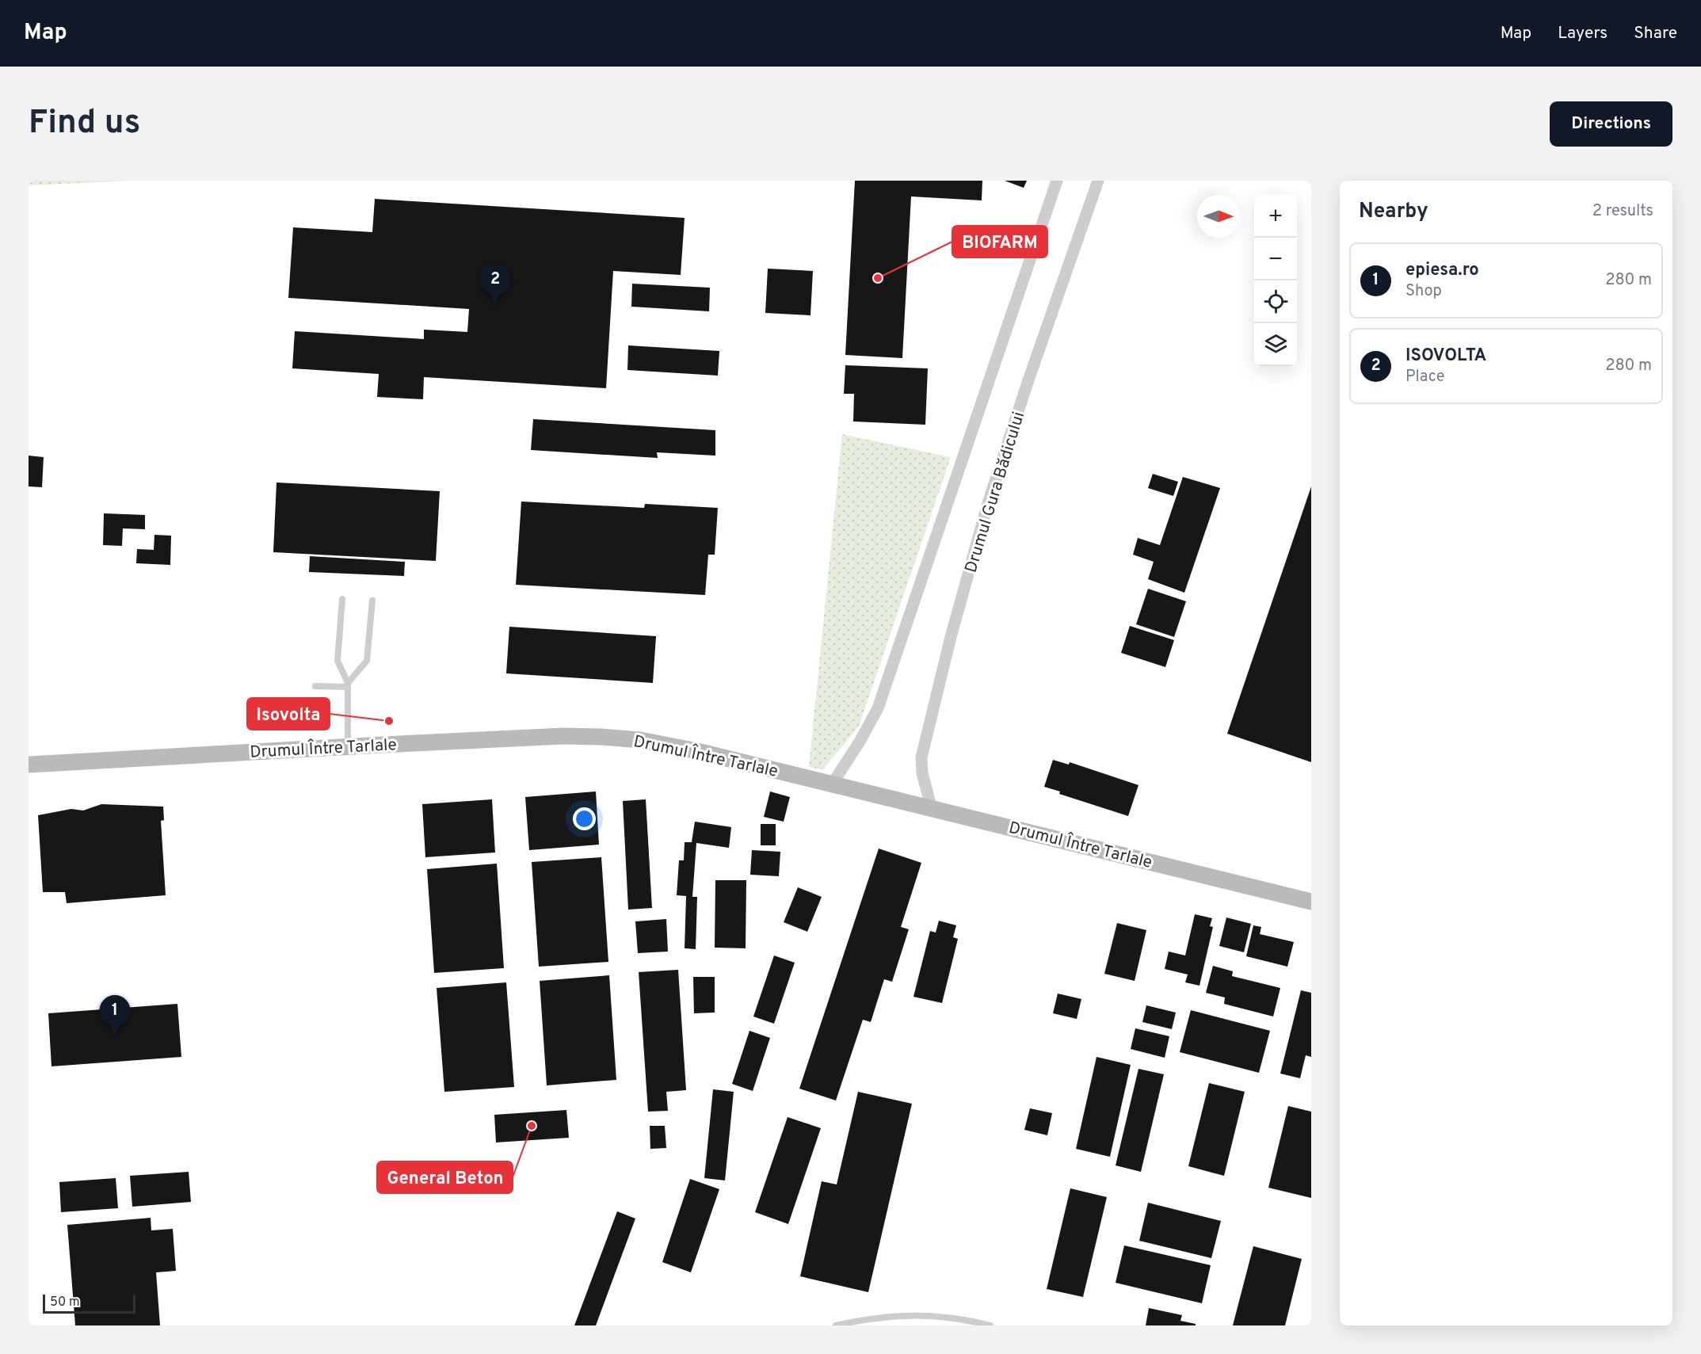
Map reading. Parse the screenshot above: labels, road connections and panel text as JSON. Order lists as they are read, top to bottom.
{
  "streets": {
    "main road": ["Drumul Între Tarlale"],
    "street": ["Drumul Gura Bădicului"]
  },
  "crossings": [
    ["Drumul Gura Bădicului", "Drumul Între Tarlale"]
  ],
  "places": ["BIOFARM", "Isovolta", "General Beton"],
  "scale_bar": "50 m",
  "north": "right",
  "page": {
    "header": "Map",
    "nav": ["Map", "Layers", "Share"],
    "buttons": "Directions",
    "title": "Find us",
    "heading": ["Nearby", "2 results"],
    "map_buttons": ["+", "−"],
    "list": [
      {
        "mark": "1",
        "name": "epiesa.ro",
        "note": "Shop",
        "value": "280 m"
      },
      {
        "mark": "2",
        "name": "ISOVOLTA",
        "note": "Place",
        "value": "280 m"
      }
    ],
    "pins": ["2", "1"],
    "scale": "50 m"
  }
}
